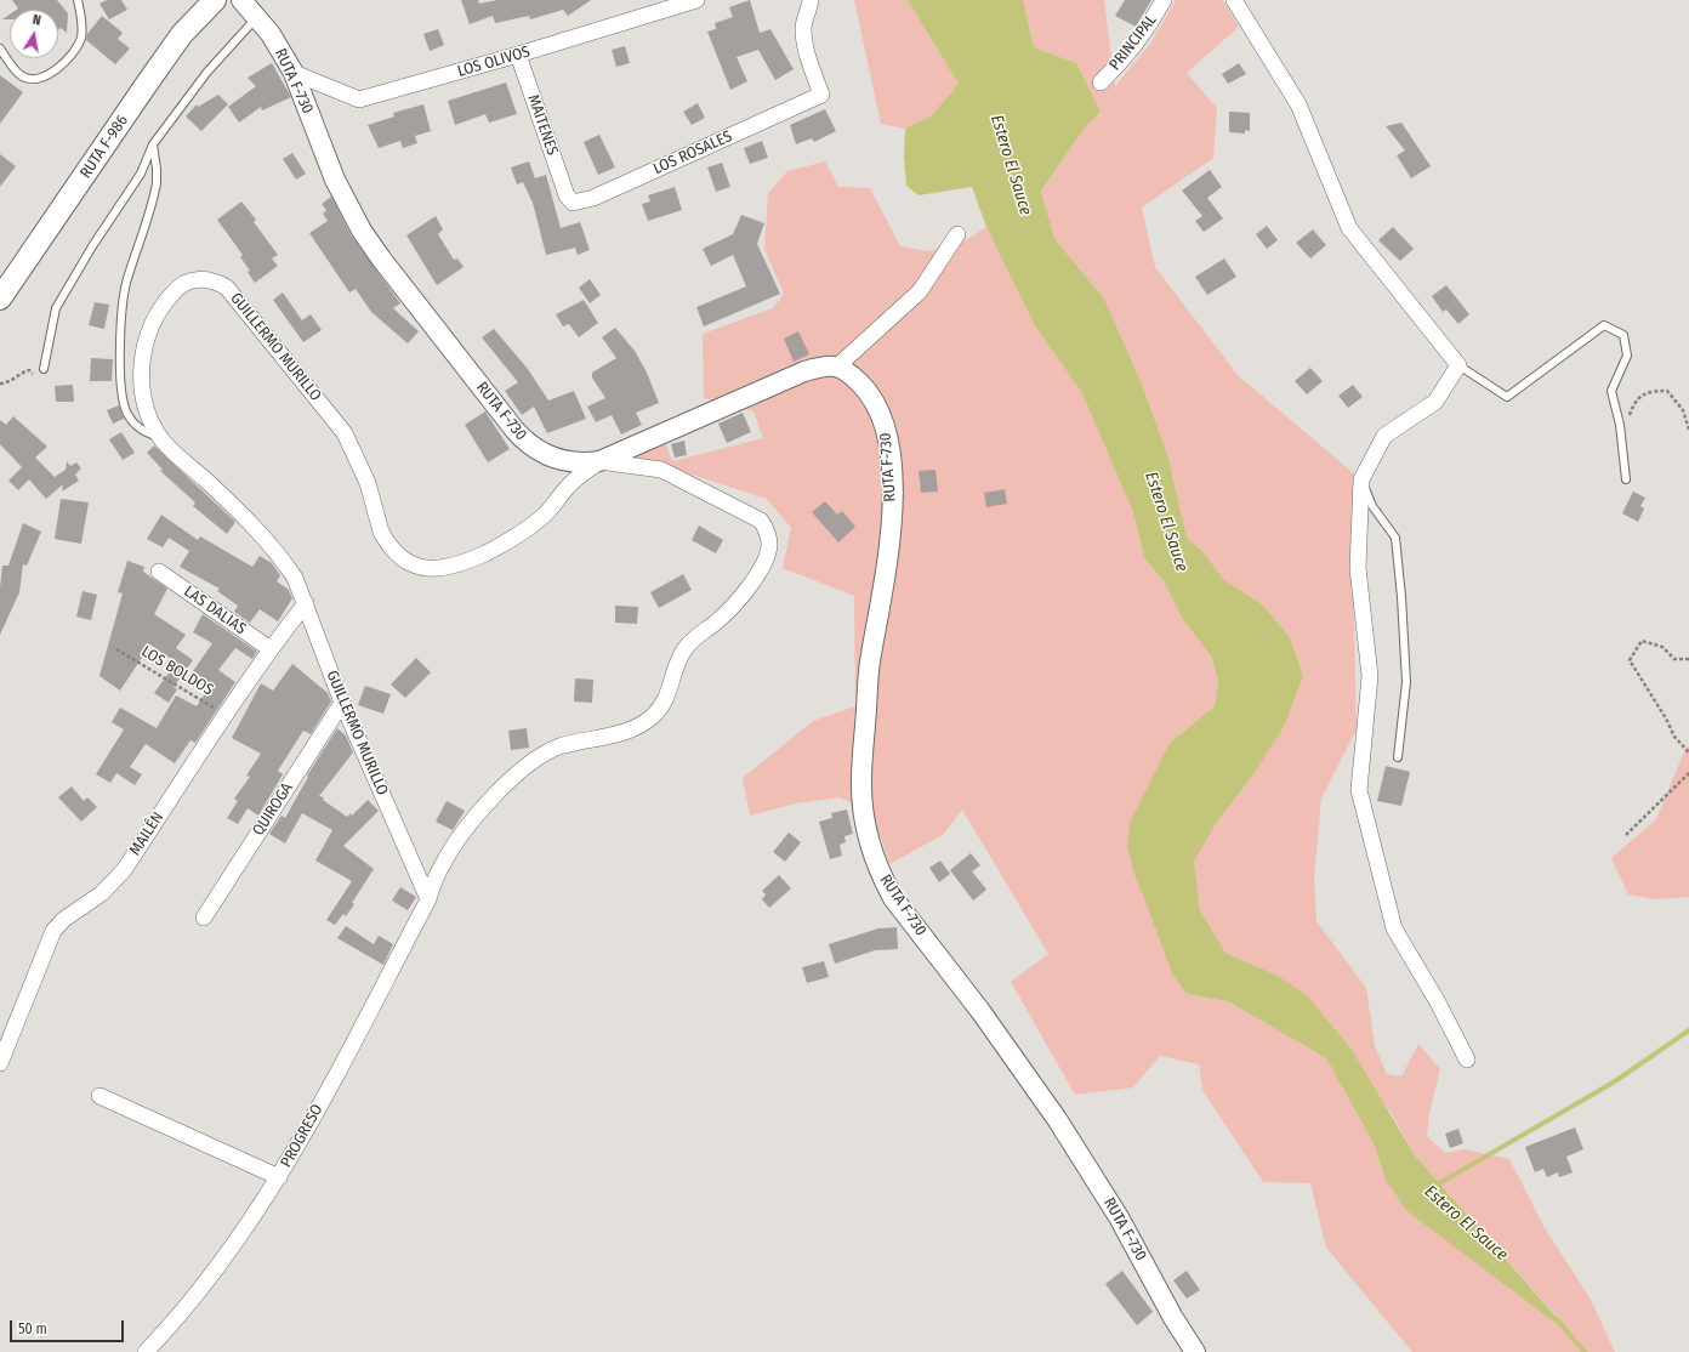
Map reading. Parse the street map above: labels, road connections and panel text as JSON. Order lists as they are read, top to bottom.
{
  "streets": {
    "main road": ["RUTA F-986"],
    "street": [
      "PRINCIPAL",
      "LOS OLIVOS",
      "RUTA F-730",
      "MAITENES",
      "LOS ROSALES",
      "GUILLERMO MURILLO",
      "LAS DALIAS",
      "QUIROGA",
      "MAILÉN",
      "PROGRESO"
    ],
    "path": ["LOS BOLDOS"]
  },
  "crossings": [
    ["LOS OLIVOS", "RUTA F-730"],
    ["LOS OLIVOS", "MAITENES"],
    ["RUTA F-730", "GUILLERMO MURILLO"],
    ["RUTA F-730", "PROGRESO"],
    ["MAITENES", "LOS ROSALES"],
    ["GUILLERMO MURILLO", "QUIROGA"],
    ["GUILLERMO MURILLO", "MAILÉN"],
    ["GUILLERMO MURILLO", "PROGRESO"],
    ["LAS DALIAS", "MAILÉN"],
    ["LOS BOLDOS", "MAILÉN"]
  ],
  "water": ["Estero El Sauce"],
  "scale_bar": "50 m",
  "north": "top"
}
